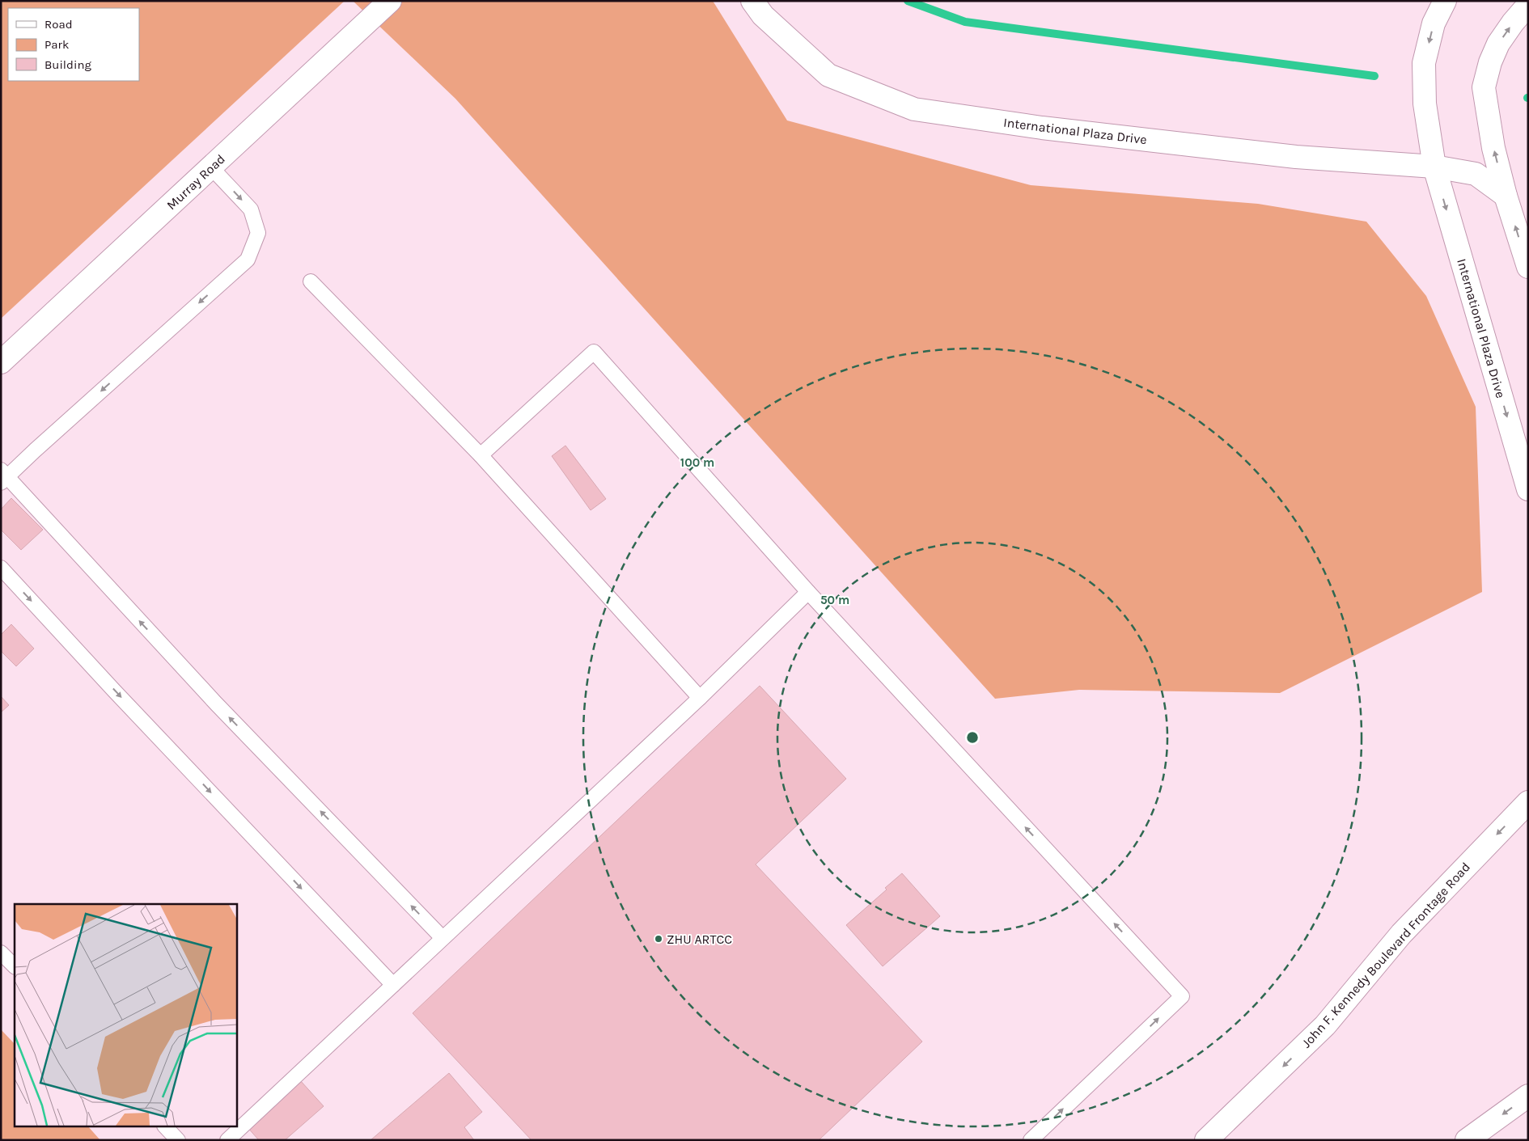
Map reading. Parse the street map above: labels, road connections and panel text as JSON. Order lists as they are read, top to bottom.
{
  "streets": {
    "main road": ["International Plaza Drive", "Murray Road", "John F. Kennedy Boulevard Frontage Road"]
  },
  "one_way": ["John F. Kennedy Boulevard Frontage Road"],
  "places": ["ZHU ARTCC"],
  "legend": ["Road", "Park", "Building"],
  "rings": ["100 m", "50 m"]
}
